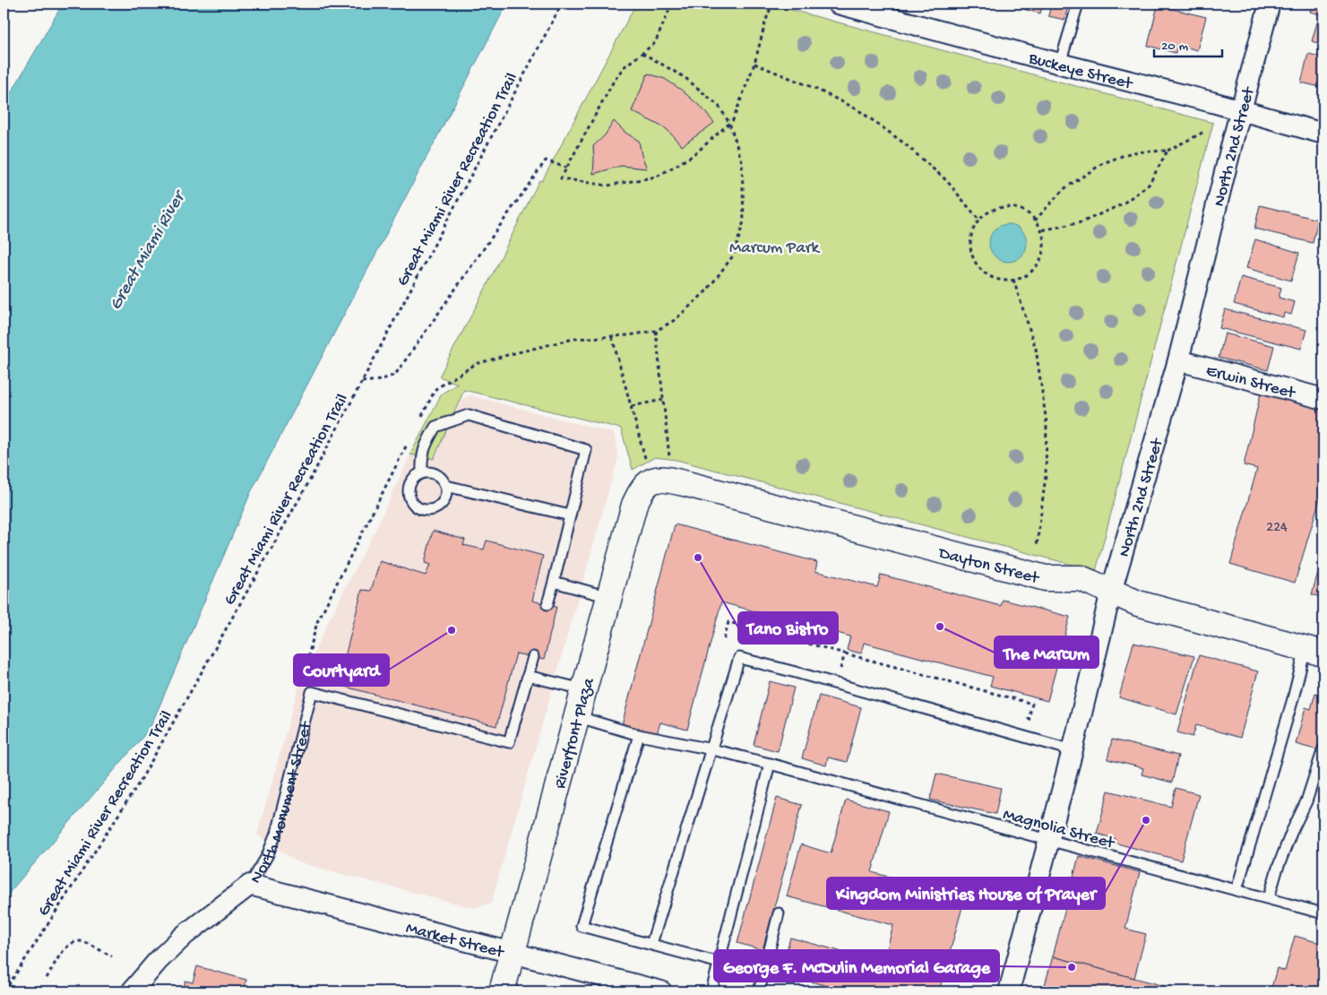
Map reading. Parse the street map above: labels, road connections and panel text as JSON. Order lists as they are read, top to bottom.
{
  "streets": {
    "street": [
      "Buckeye Street",
      "North 2nd Street",
      "Erwin Street",
      "Dayton Street",
      "Riverfront Plaza",
      "North Monument Street",
      "Market Street"
    ],
    "lane": ["Magnolia Street"],
    "path": ["Great Miami River Recreation Trail"]
  },
  "crossings": [
    ["Buckeye Street", "North 2nd Street"],
    ["North 2nd Street", "Erwin Street"],
    ["North 2nd Street", "Dayton Street"],
    ["North 2nd Street", "Magnolia Street"],
    ["Dayton Street", "Riverfront Plaza"],
    ["Riverfront Plaza", "Magnolia Street"],
    ["Riverfront Plaza", "Market Street"],
    ["North Monument Street", "Market Street"]
  ],
  "water": ["Great Miami River"],
  "parks": ["Marcum Park"],
  "places": [
    "Tano Bistro",
    "The Marcum",
    "Courtyard",
    "Kingdom Ministries House of Prayer",
    "George F. McDulin Memorial Garage"
  ],
  "house_numbers": ["224"],
  "scale_bar": "20 m"
}
